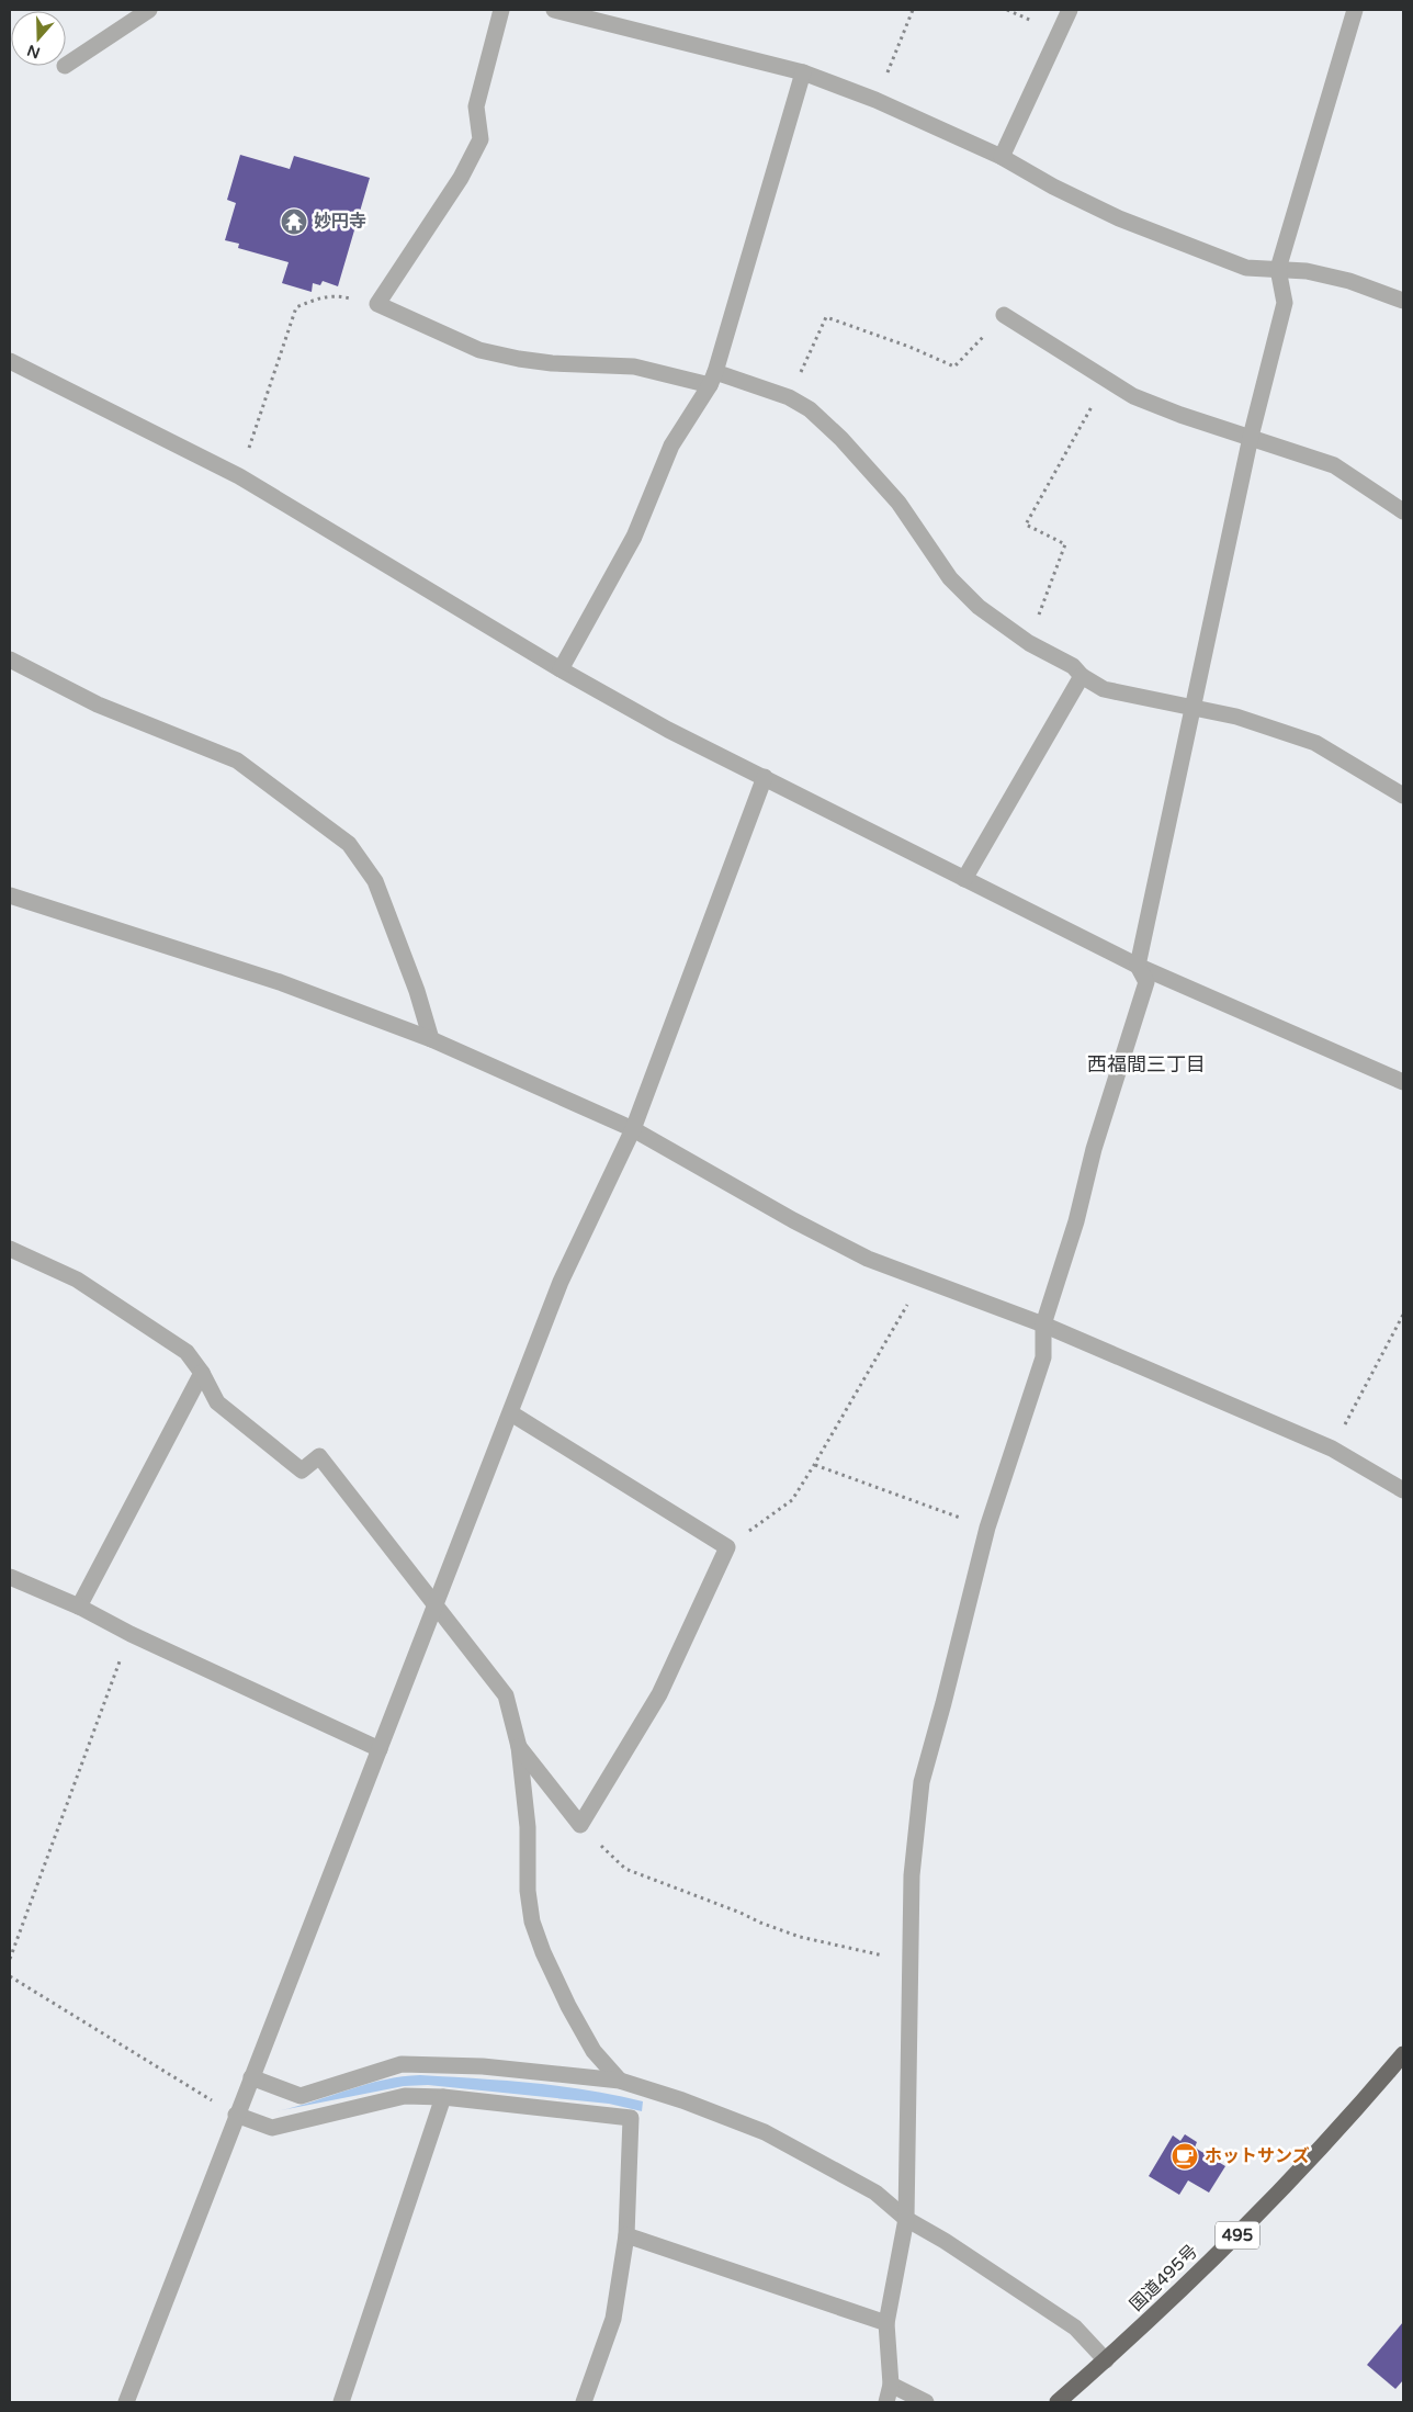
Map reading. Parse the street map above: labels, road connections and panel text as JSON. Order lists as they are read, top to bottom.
{
  "streets": {
    "highway": ["495", "国道495号"]
  },
  "districts": ["西福間三丁目"],
  "places": {
    "temple": ["妙円寺"],
    "cafe": ["ホットサンズ"]
  },
  "north": "bottom"
}
